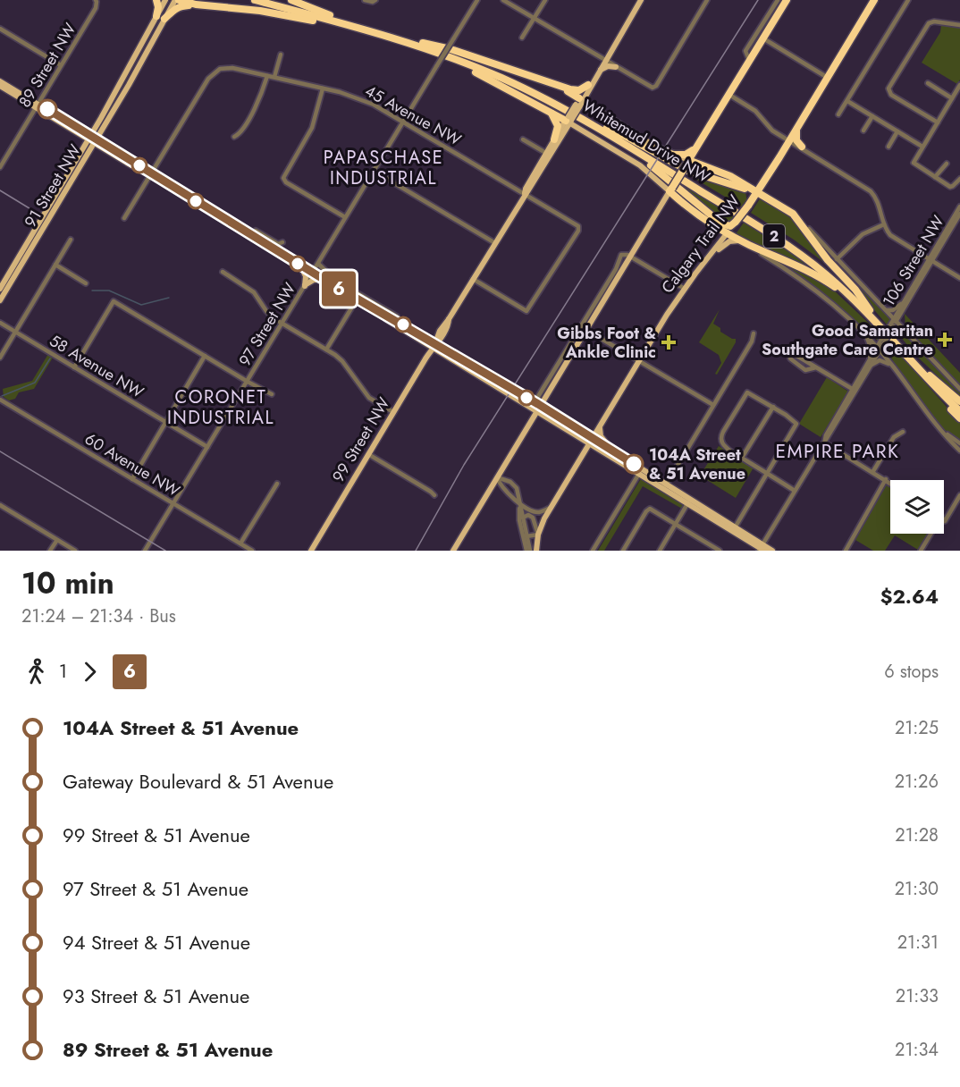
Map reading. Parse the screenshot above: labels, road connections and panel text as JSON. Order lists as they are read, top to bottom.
{
  "streets": {
    "highway": ["Whitemud Drive NW", "2", "Calgary Trail NW"],
    "main road": ["91 Street NW", "99 Street NW"],
    "street": [
      "89 Street NW",
      "45 Avenue NW",
      "106 Street NW",
      "97 Street NW",
      "58 Avenue NW",
      "60 Avenue NW"
    ]
  },
  "crossings": [
    ["45 Avenue NW", "97 Street NW"],
    ["45 Avenue NW", "99 Street NW"],
    ["Whitemud Drive NW", "Calgary Trail NW"],
    ["97 Street NW", "58 Avenue NW"],
    ["97 Street NW", "60 Avenue NW"]
  ],
  "districts": ["PAPASCHASE INDUSTRIAL", "CORONET INDUSTRIAL", "EMPIRE PARK"],
  "places": {
    "health": ["Good Samaritan Southgate Care Centre", "Gibbs Foot & Ankle Clinic"],
    "other": ["104A Street & 51 Avenue"]
  },
  "lines": ["bus line 6"],
  "page": {
    "on_map": "6",
    "heading": ["10 min", "21:24 – 21:34 · Bus", "$2.64"],
    "legs": ["1", "6", "6 stops"],
    "list": [
      {
        "name": "104A Street & 51 Avenue",
        "value": "21:25"
      },
      {
        "name": "Gateway Boulevard & 51 Avenue",
        "value": "21:26"
      },
      {
        "name": "99 Street & 51 Avenue",
        "value": "21:28"
      },
      {
        "name": "97 Street & 51 Avenue",
        "value": "21:30"
      },
      {
        "name": "94 Street & 51 Avenue",
        "value": "21:31"
      },
      {
        "name": "93 Street & 51 Avenue",
        "value": "21:33"
      },
      {
        "name": "89 Street & 51 Avenue",
        "value": "21:34"
      }
    ]
  }
}
